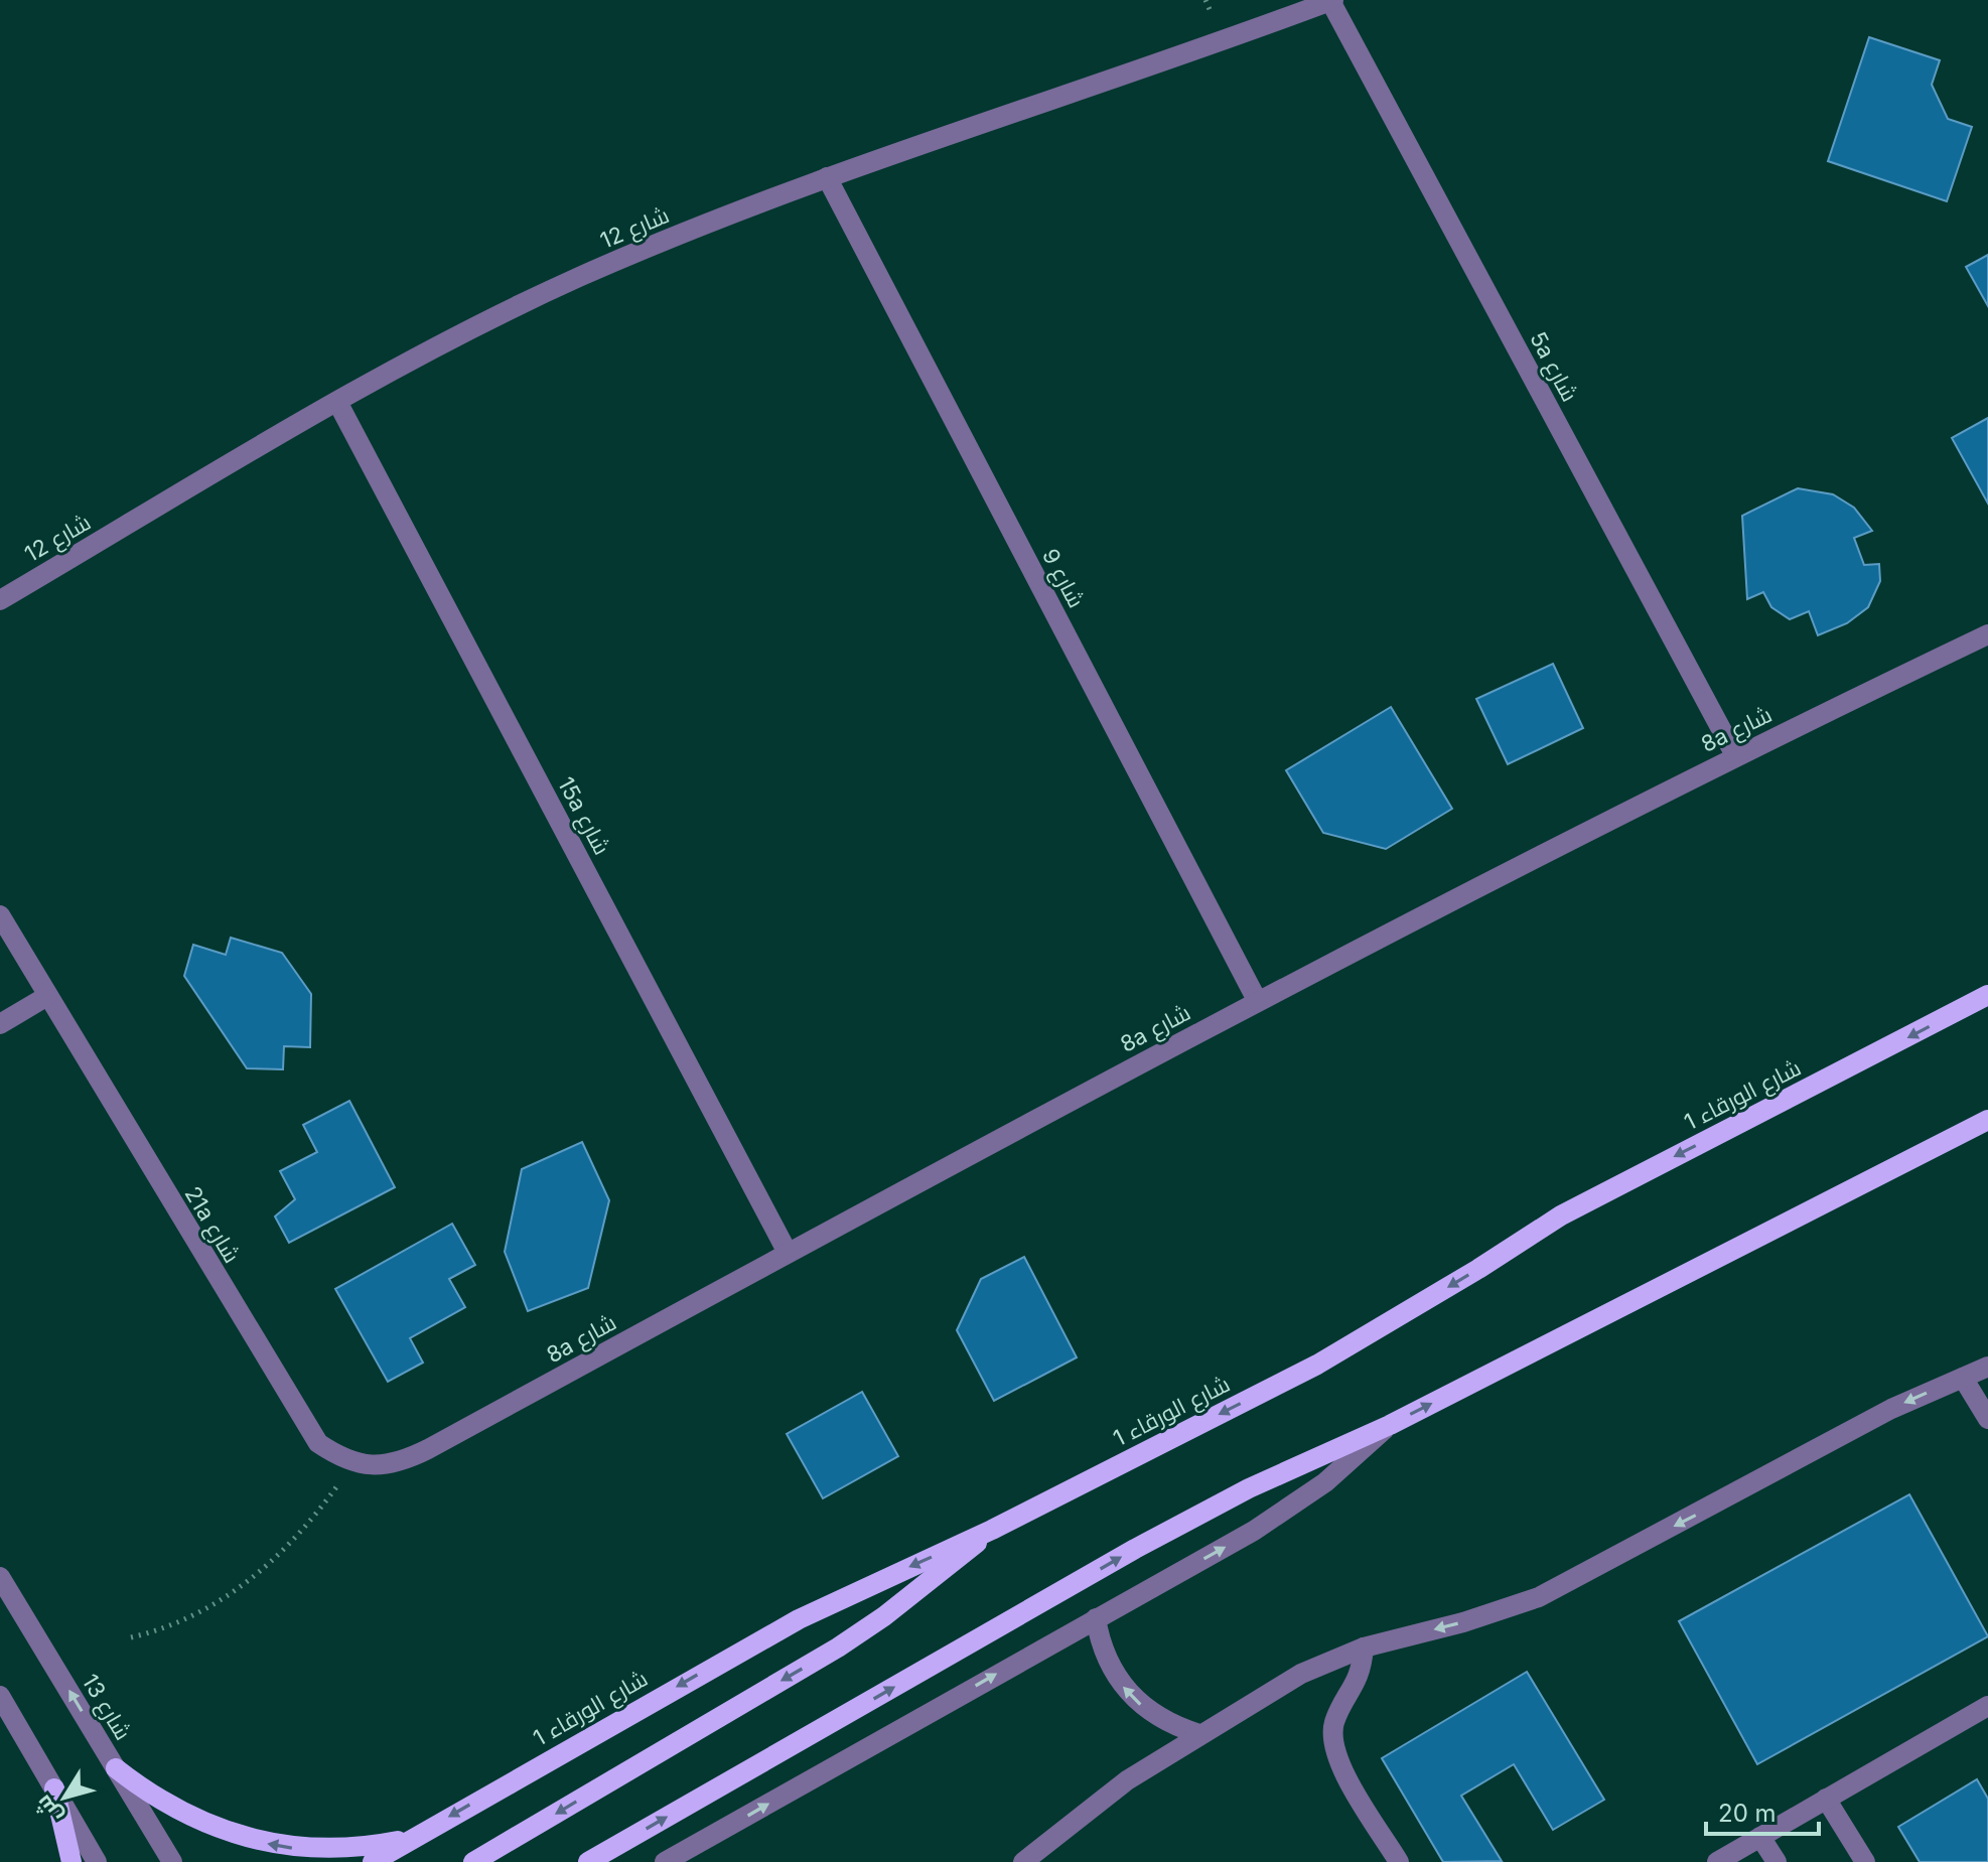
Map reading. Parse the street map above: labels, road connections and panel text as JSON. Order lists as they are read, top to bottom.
{
  "streets": {
    "main road": ["شارع الورقاء 1"],
    "street": [
      "شارع 12",
      "5a شارع",
      "شارع 9",
      "8a شارع",
      "15a شارع",
      "21a شارع",
      "شارع 13"
    ]
  },
  "crossings": [
    ["شارع 12", "5a شارع"],
    ["شارع 12", "شارع 9"],
    ["شارع 12", "15a شارع"],
    ["5a شارع", "8a شارع"],
    ["شارع 9", "8a شارع"],
    ["8a شارع", "15a شارع"],
    ["8a شارع", "21a شارع"]
  ],
  "scale_bar": "20 m",
  "north": "bottom left"
}
